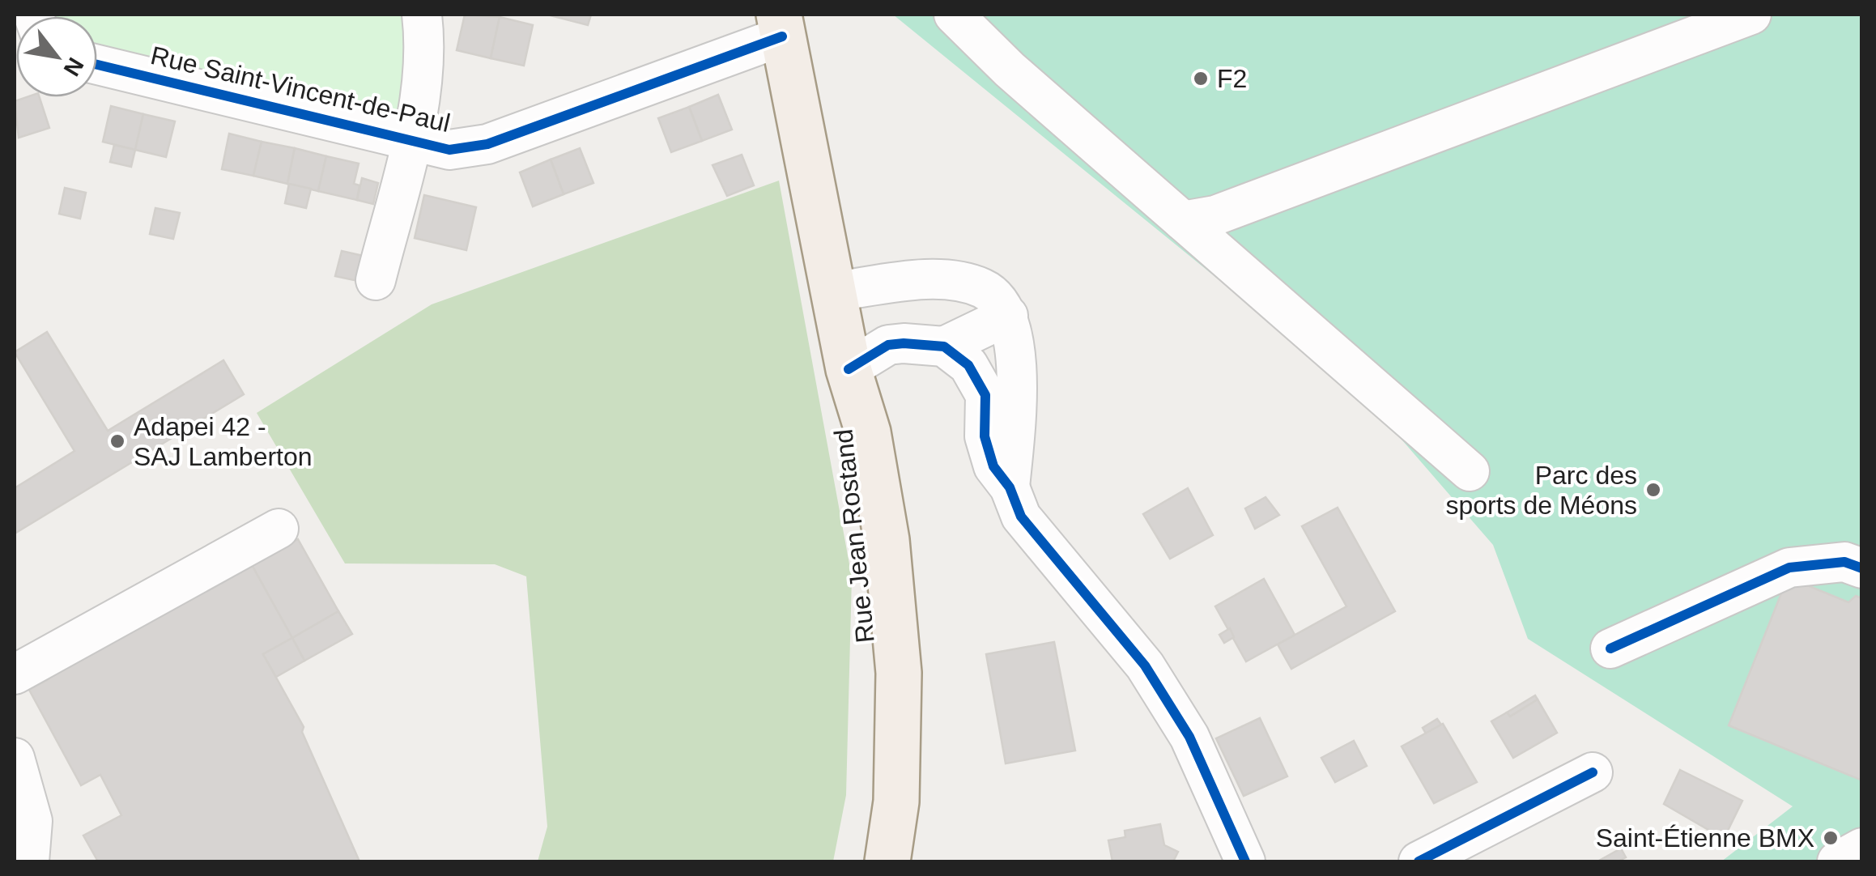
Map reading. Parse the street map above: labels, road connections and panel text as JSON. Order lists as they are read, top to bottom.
{
  "streets": {
    "main road": ["Rue Jean Rostand"],
    "street": ["Rue Saint-Vincent-de-Paul"]
  },
  "places": [
    "F2",
    "Adapei 42 - SAJ Lamberton",
    "Parc des sports de Méons",
    "Saint-Étienne BMX"
  ],
  "north": "bottom right"
}
